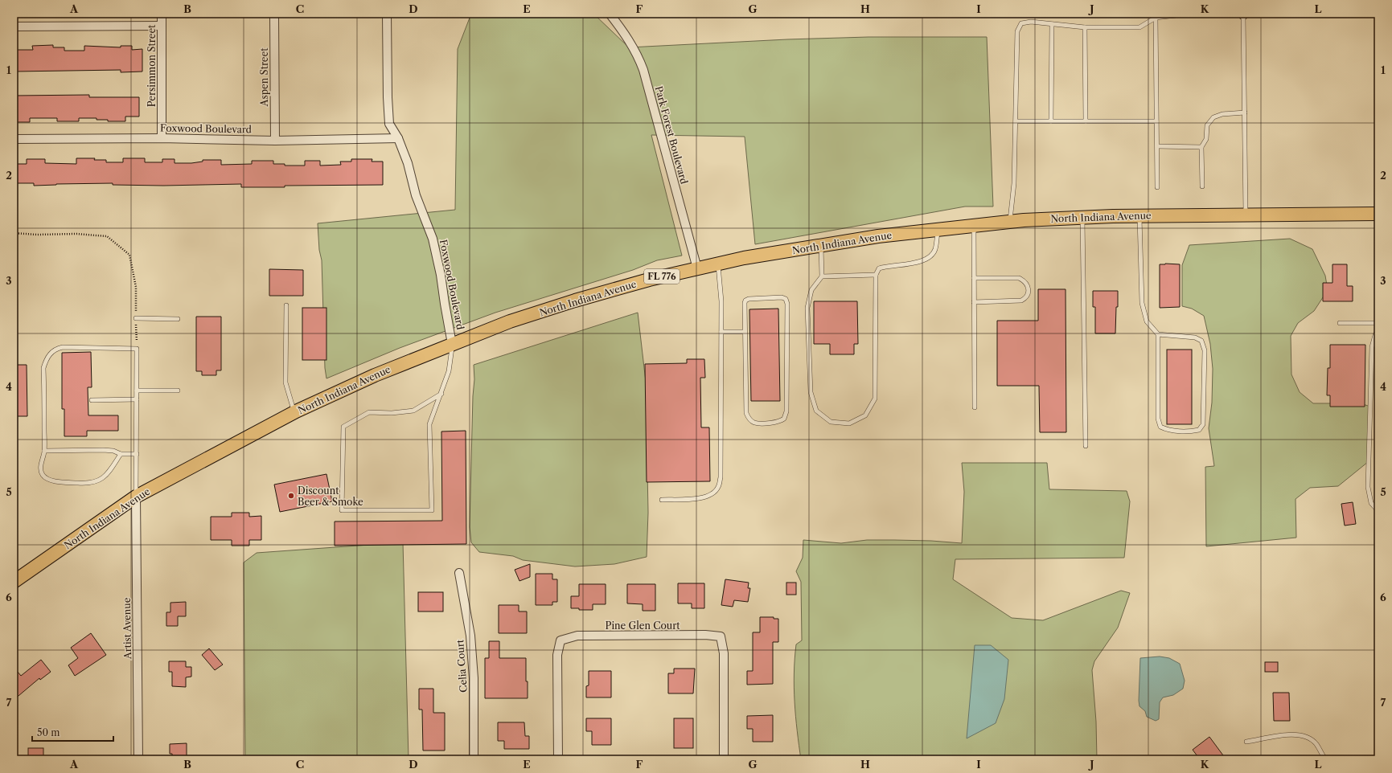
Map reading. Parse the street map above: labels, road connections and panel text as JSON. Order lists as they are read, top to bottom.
{
  "streets": {
    "main road": ["North Indiana Avenue", "FL 776"],
    "street": [
      "Persimmon Street",
      "Aspen Street",
      "Foxwood Boulevard",
      "Park Forest Boulevard",
      "Pine Glen Court",
      "Artist Avenue",
      "Celia Court"
    ]
  },
  "crossings": [
    ["Persimmon Street", "Foxwood Boulevard"],
    ["Aspen Street", "Foxwood Boulevard"],
    ["Foxwood Boulevard", "North Indiana Avenue"],
    ["Park Forest Boulevard", "North Indiana Avenue"],
    ["North Indiana Avenue", "Artist Avenue"]
  ],
  "places": ["Discount Beer & Smoke"],
  "scale_bar": "50 m",
  "grid": {
    "columns": [
      "A",
      "B",
      "C",
      "D",
      "E",
      "F",
      "G",
      "H",
      "I",
      "J",
      "K",
      "L"
    ],
    "rows": [
      "1",
      "2",
      "3",
      "4",
      "5",
      "6",
      "7"
    ]
  }
}
